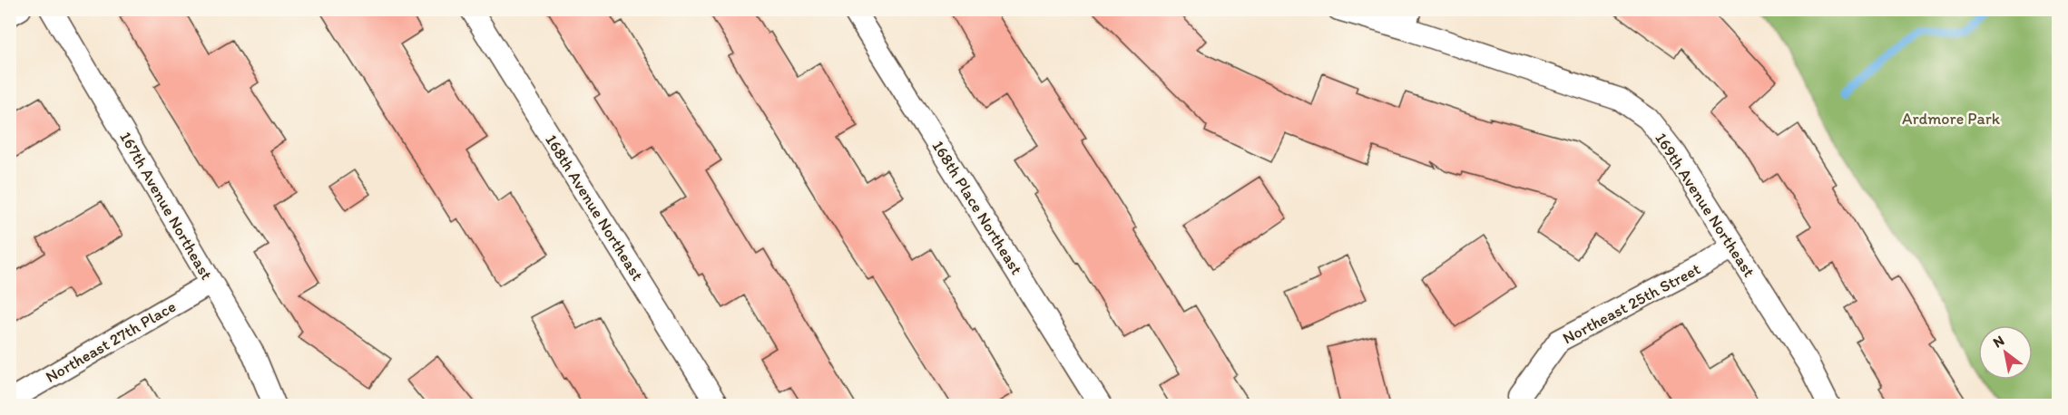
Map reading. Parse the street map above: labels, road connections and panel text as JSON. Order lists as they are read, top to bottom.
{
  "streets": {
    "street": [
      "169th Avenue Northeast",
      "167th Avenue Northeast",
      "168th Avenue Northeast",
      "168th Place Northeast",
      "Northeast 25th Street",
      "Northeast 27th Place"
    ]
  },
  "crossings": [
    ["169th Avenue Northeast", "Northeast 25th Street"],
    ["167th Avenue Northeast", "Northeast 27th Place"]
  ],
  "parks": ["Ardmore Park"],
  "north": "top left"
}
